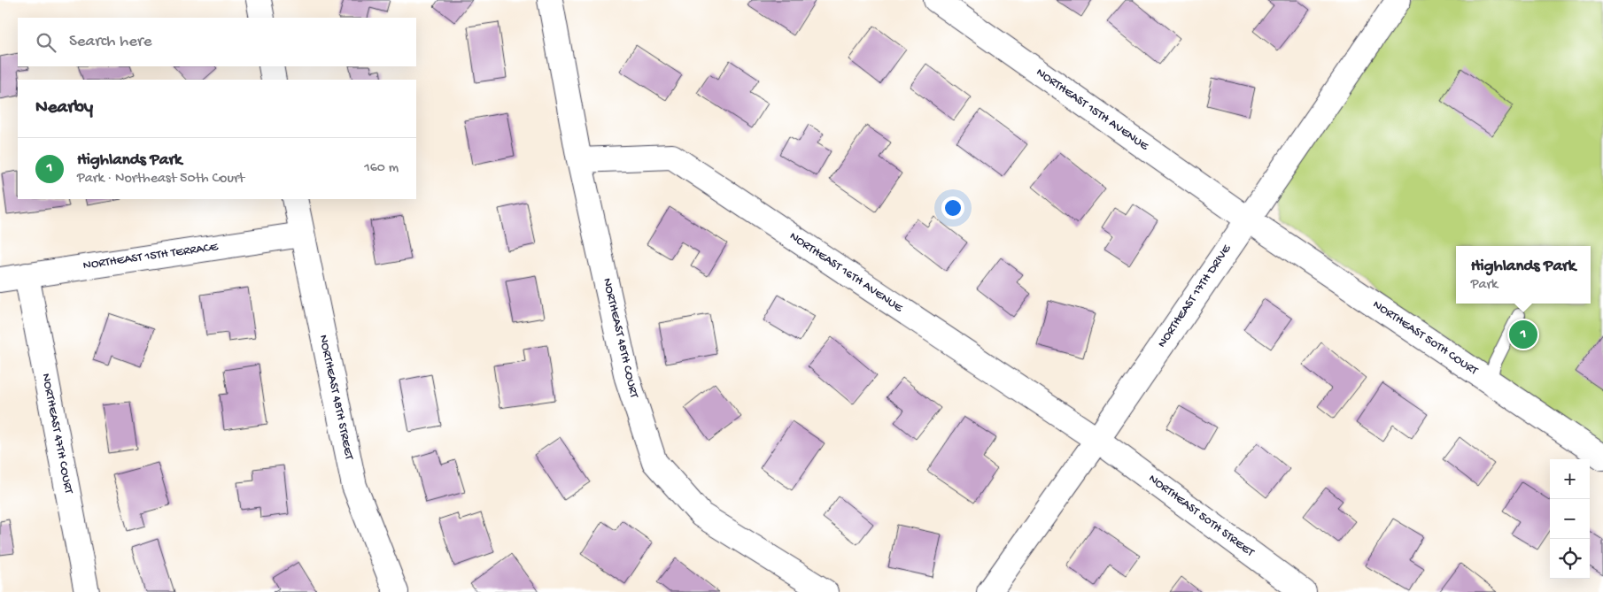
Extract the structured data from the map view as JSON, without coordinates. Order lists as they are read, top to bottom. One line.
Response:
{"streets":{"street":["NORTHEAST 15TH AVENUE","NORTHEAST 15TH TERRACE","NORTHEAST 16TH AVENUE","NORTHEAST 17TH DRIVE","NORTHEAST 48TH COURT","NORTHEAST 50TH COURT","NORTHEAST 48TH STREET","NORTHEAST 47TH COURT","NORTHEAST 50TH STREET"]},"crossings":[["NORTHEAST 15TH AVENUE","NORTHEAST 17TH DRIVE"],["NORTHEAST 15TH AVENUE","NORTHEAST 50TH COURT"],["NORTHEAST 15TH TERRACE","NORTHEAST 48TH STREET"],["NORTHEAST 15TH TERRACE","NORTHEAST 47TH COURT"],["NORTHEAST 16TH AVENUE","NORTHEAST 17TH DRIVE"],["NORTHEAST 16TH AVENUE","NORTHEAST 48TH COURT"],["NORTHEAST 16TH AVENUE","NORTHEAST 50TH STREET"],["NORTHEAST 17TH DRIVE","NORTHEAST 50TH COURT"],["NORTHEAST 17TH DRIVE","NORTHEAST 50TH STREET"]],"page":{"search":"Search here","heading":"Nearby","list":[{"mark":"1","name":"Highlands Park","note":"Park · Northeast 50th Court","value":"160 m"}],"popup":["Highlands Park","Park"],"pins":"1","map_buttons":["+","−"]}}
